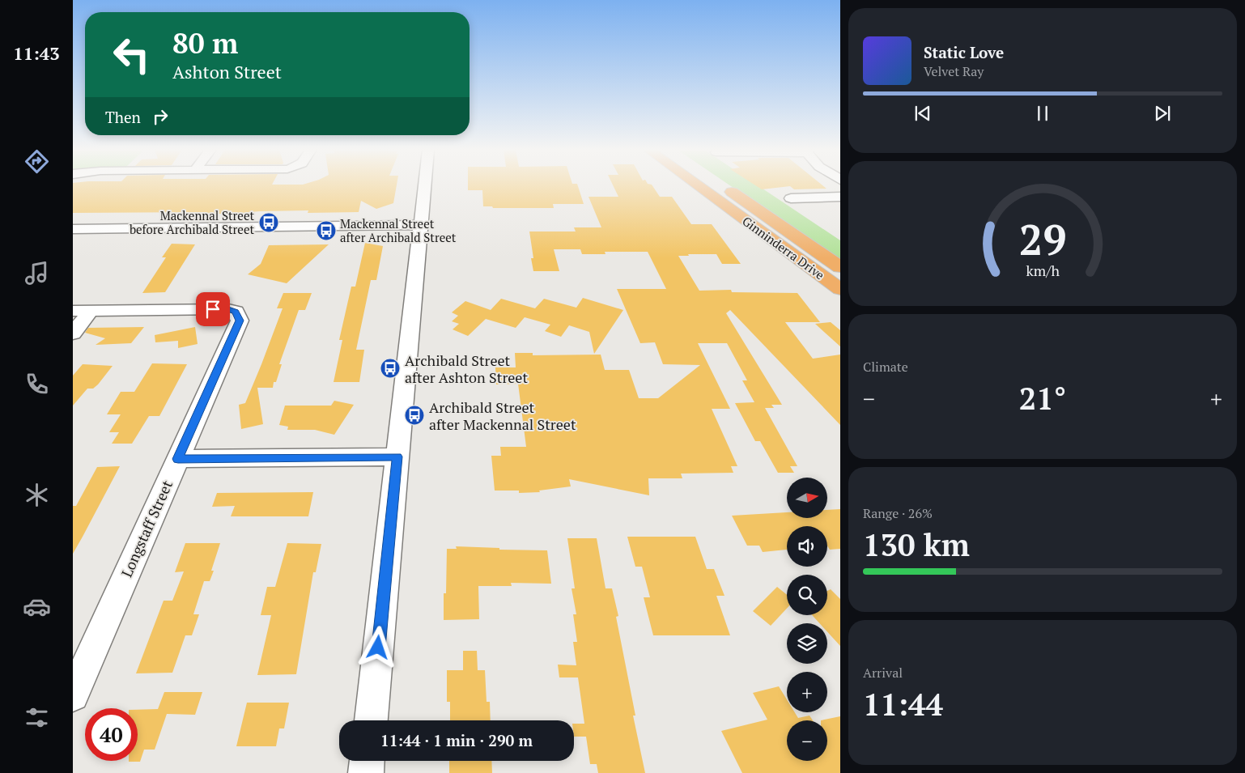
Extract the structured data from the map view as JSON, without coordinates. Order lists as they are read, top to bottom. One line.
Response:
{"streets":{"main road":["Ginninderra Drive"],"street":["Longstaff Street"]},"places":{"bus stop":["Mackennal Street before Archibald Street","Mackennal Street after Archibald Street","Archibald Street after Ashton Street","Archibald Street after Mackennal Street"]},"north":"right","page":{"tabs":"11:43","turn":["80 m","Ashton Street"],"song":["Static Love","Velvet Ray"],"then":"Then","tile":["Climate",["Range · 26%","130 km"],["Arrival","11:44"]],"heat":["−","21°","+"],"map_buttons":["+","−"],"limit":"40","trip":"11:44 · 1 min · 290 m","gauge":["29","km/h"]}}
